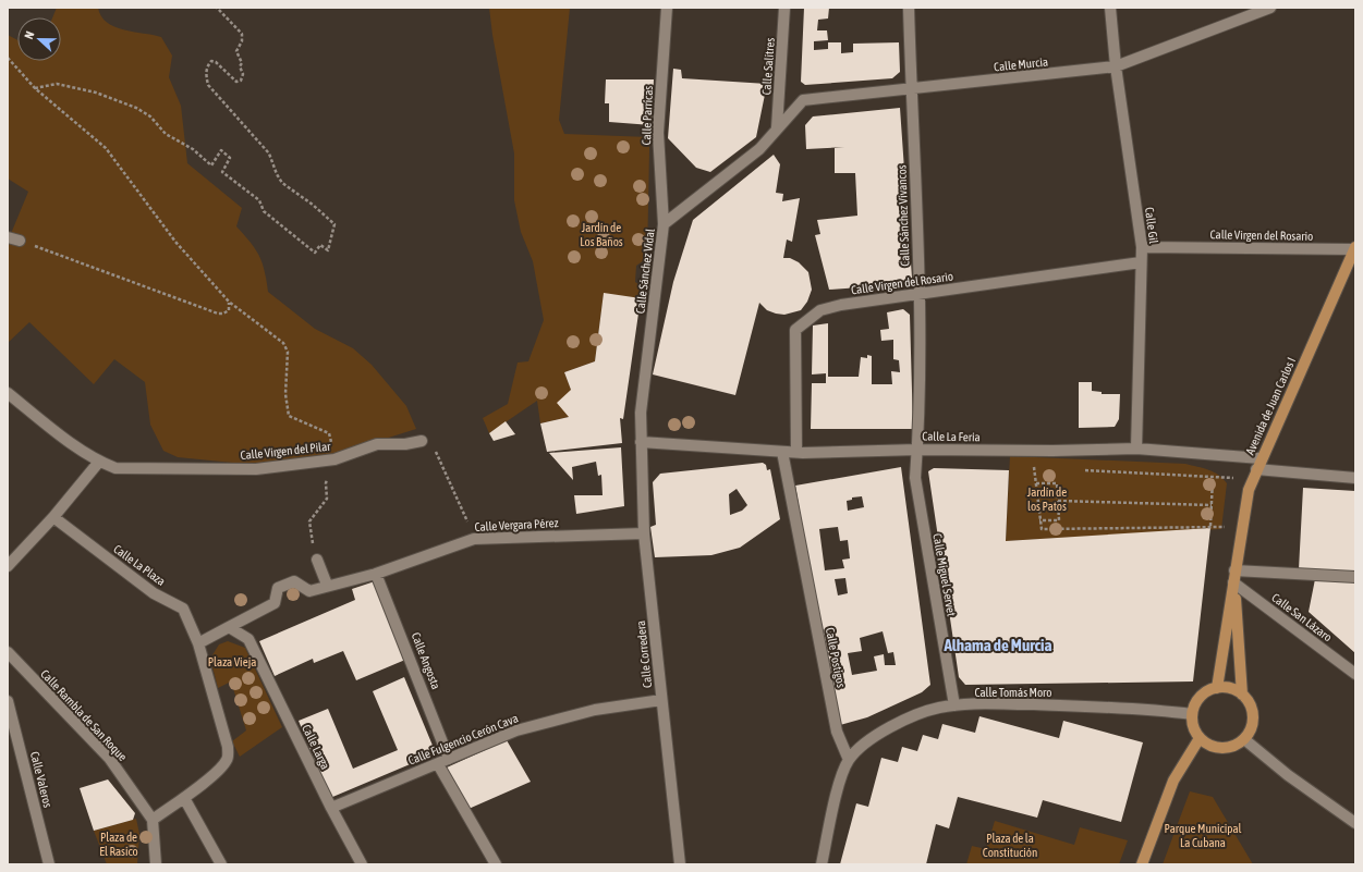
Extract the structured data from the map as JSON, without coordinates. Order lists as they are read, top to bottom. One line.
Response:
{"streets":{"main road":["Avenida de Juan Carlos I"],"street":["Calle Murcia","Calle Salitres","Calle Parricas","Calle Sánchez Vivancos","Calle Gil","Calle Virgen del Rosario","Calle Sánchez Vidal","Calle La Feria","Calle Virgen del Pilar","Calle Vergara Pérez","Calle La Plaza","Calle Miguel Servet","Calle San Lázaro","Calle Corredera","Calle Postigos","Calle Angosta","Calle Tomás Moro","Calle Rambla de San Roque","Calle Fulgencio Cerón Cava","Calle Larga","Calle Valeros"]},"crossings":[["Calle Murcia","Calle Salitres"],["Calle Murcia","Calle Sánchez Vivancos"],["Calle Murcia","Calle Gil"],["Calle Murcia","Calle Sánchez Vidal"],["Calle Salitres","Calle Sánchez Vidal"],["Calle Parricas","Calle Sánchez Vidal"],["Calle Sánchez Vivancos","Calle Virgen del Rosario"],["Calle Sánchez Vivancos","Calle La Feria"],["Calle Sánchez Vivancos","Calle Miguel Servet"],["Calle Gil","Calle Virgen del Rosario"],["Calle Gil","Calle La Feria"],["Calle Virgen del Rosario","Avenida de Juan Carlos I"],["Calle Virgen del Rosario","Calle La Feria"],["Calle Sánchez Vidal","Calle La Feria"],["Calle Sánchez Vidal","Calle Corredera"],["Avenida de Juan Carlos I","Calle La Feria"],["Avenida de Juan Carlos I","Calle San Lázaro"],["Avenida de Juan Carlos I","Calle Tomás Moro"],["Calle La Feria","Calle Miguel Servet"],["Calle La Feria","Calle Corredera"],["Calle La Feria","Calle Postigos"],["Calle Vergara Pérez","Calle Corredera"],["Calle Vergara Pérez","Calle Angosta"],["Calle Miguel Servet","Calle Tomás Moro"],["Calle Corredera","Calle Fulgencio Cerón Cava"],["Calle Postigos","Calle Tomás Moro"],["Calle Angosta","Calle Fulgencio Cerón Cava"],["Calle Fulgencio Cerón Cava","Calle Larga"]],"districts":["Alhama de Murcia"],"parks":["Jardín de Los Baños","Jardín de los Patos","Plaza Vieja","Parque Municipal La Cubana","Plaza de El Rasico","Plaza de la Constitución"],"north":"left"}
